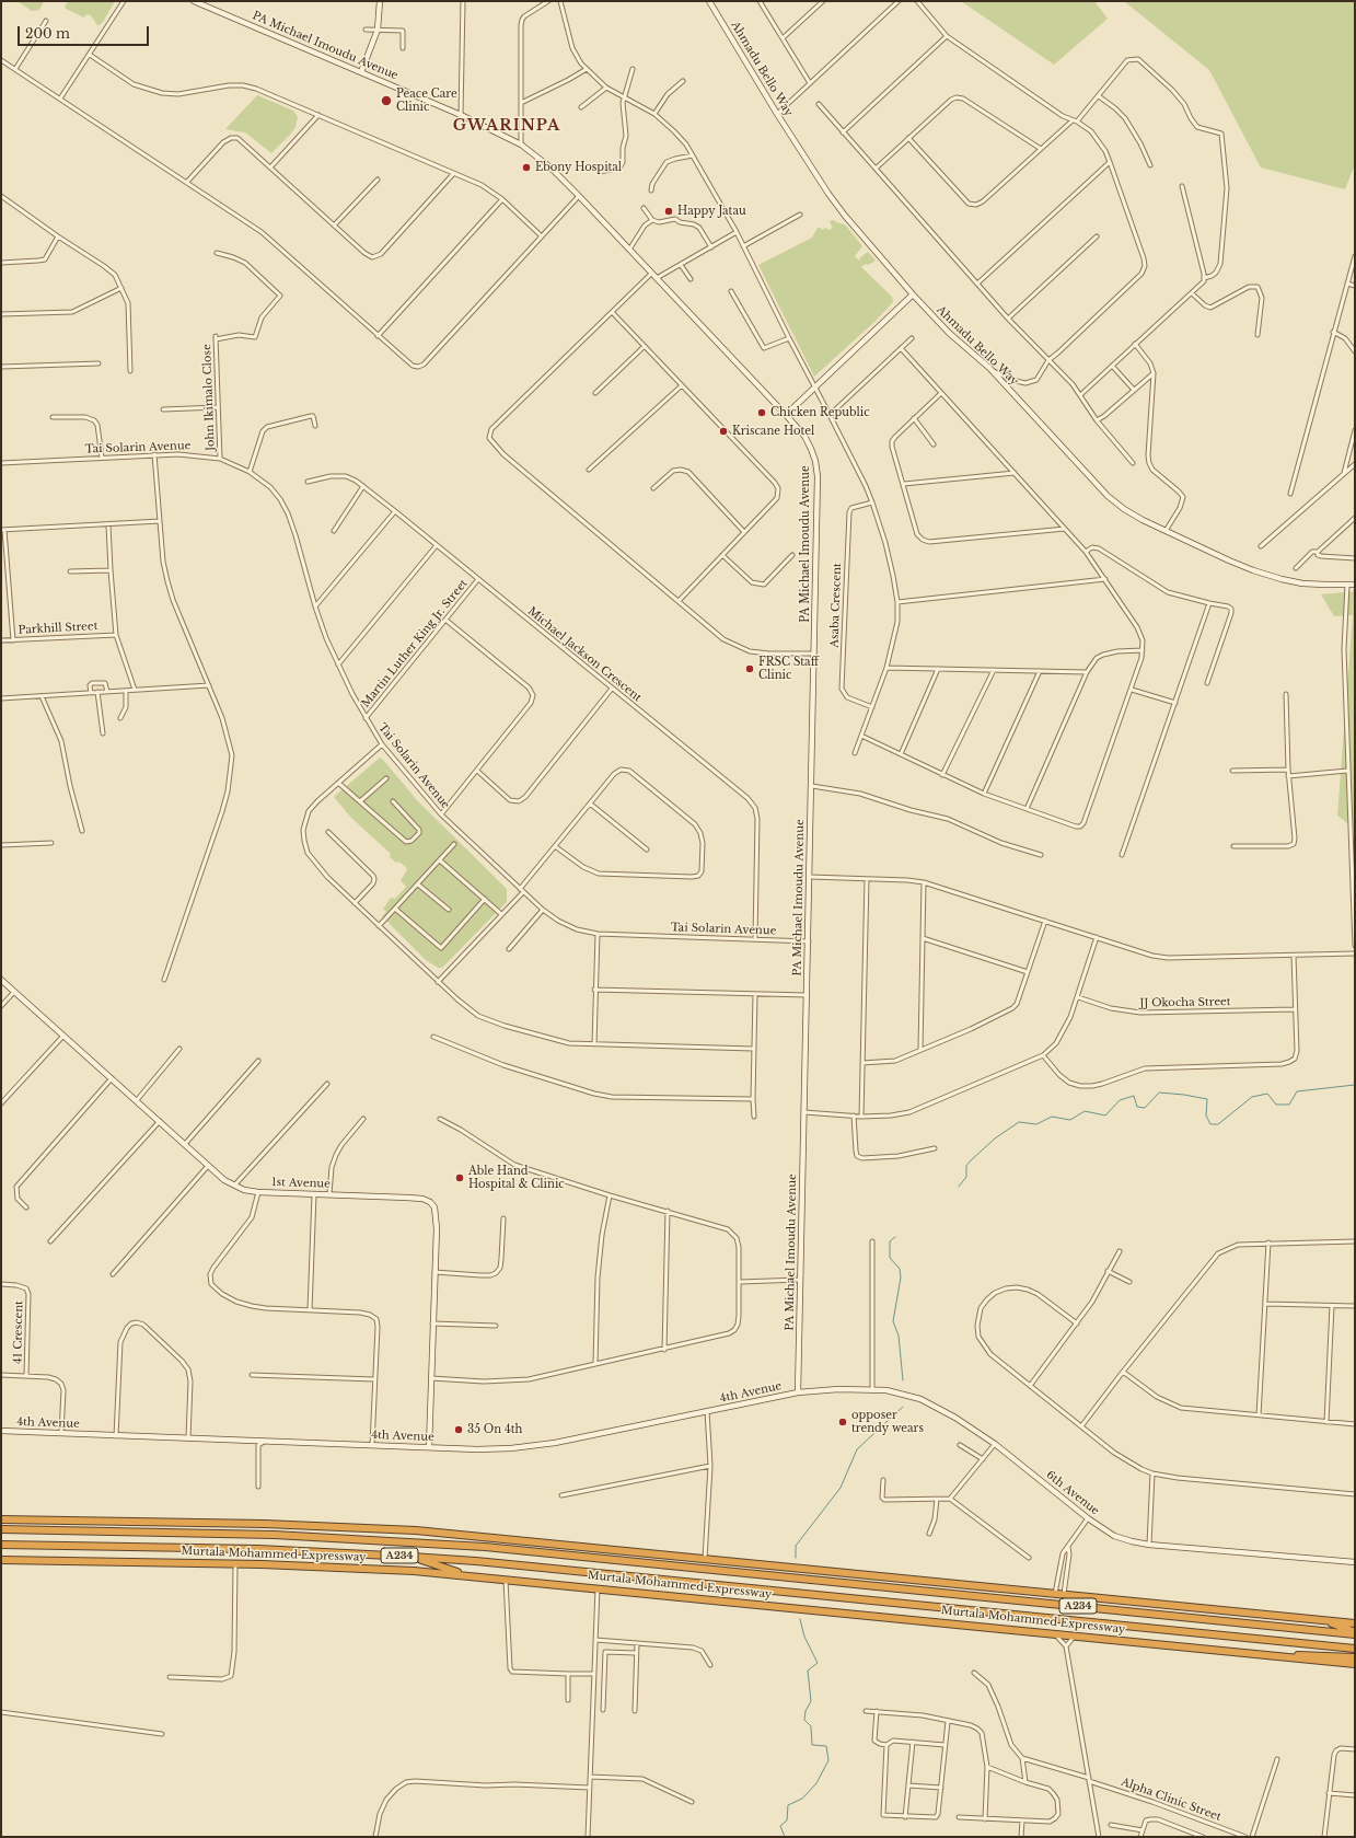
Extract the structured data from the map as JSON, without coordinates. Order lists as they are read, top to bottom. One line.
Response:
{"streets":{"highway":["Murtala Mohammed Expressway","A234"],"street":["PA Michael Imoudu Avenue","Ahmadu Bello Way","John Ikimalo Close","Tai Solarin Avenue","Asaba Crescent","Parkhill Street","Martin Luther King Jr. Street","Michael Jackson Crescent","JJ Okocha Street","1st Avenue","41 Crescent","4th Avenue","6th Avenue","Alpha Clinic Street"]},"crossings":[["PA Michael Imoudu Avenue","Tai Solarin Avenue"],["PA Michael Imoudu Avenue","4th Avenue"],["PA Michael Imoudu Avenue","6th Avenue"],["John Ikimalo Close","Tai Solarin Avenue"],["Tai Solarin Avenue","Martin Luther King Jr. Street"],["Tai Solarin Avenue","Michael Jackson Crescent"],["Martin Luther King Jr. Street","Michael Jackson Crescent"],["1st Avenue","4th Avenue"],["41 Crescent","4th Avenue"],["4th Avenue","6th Avenue"]],"districts":["GWARINPA"],"places":["Peace Care Clinic","Ebony Hospital","Happy Jatau","Chicken Republic","Kriscane Hotel","FRSC Staff Clinic","Able Hand Hospital & Clinic","opposer trendy wears","35 On 4th"],"scale_bar":"200 m"}
